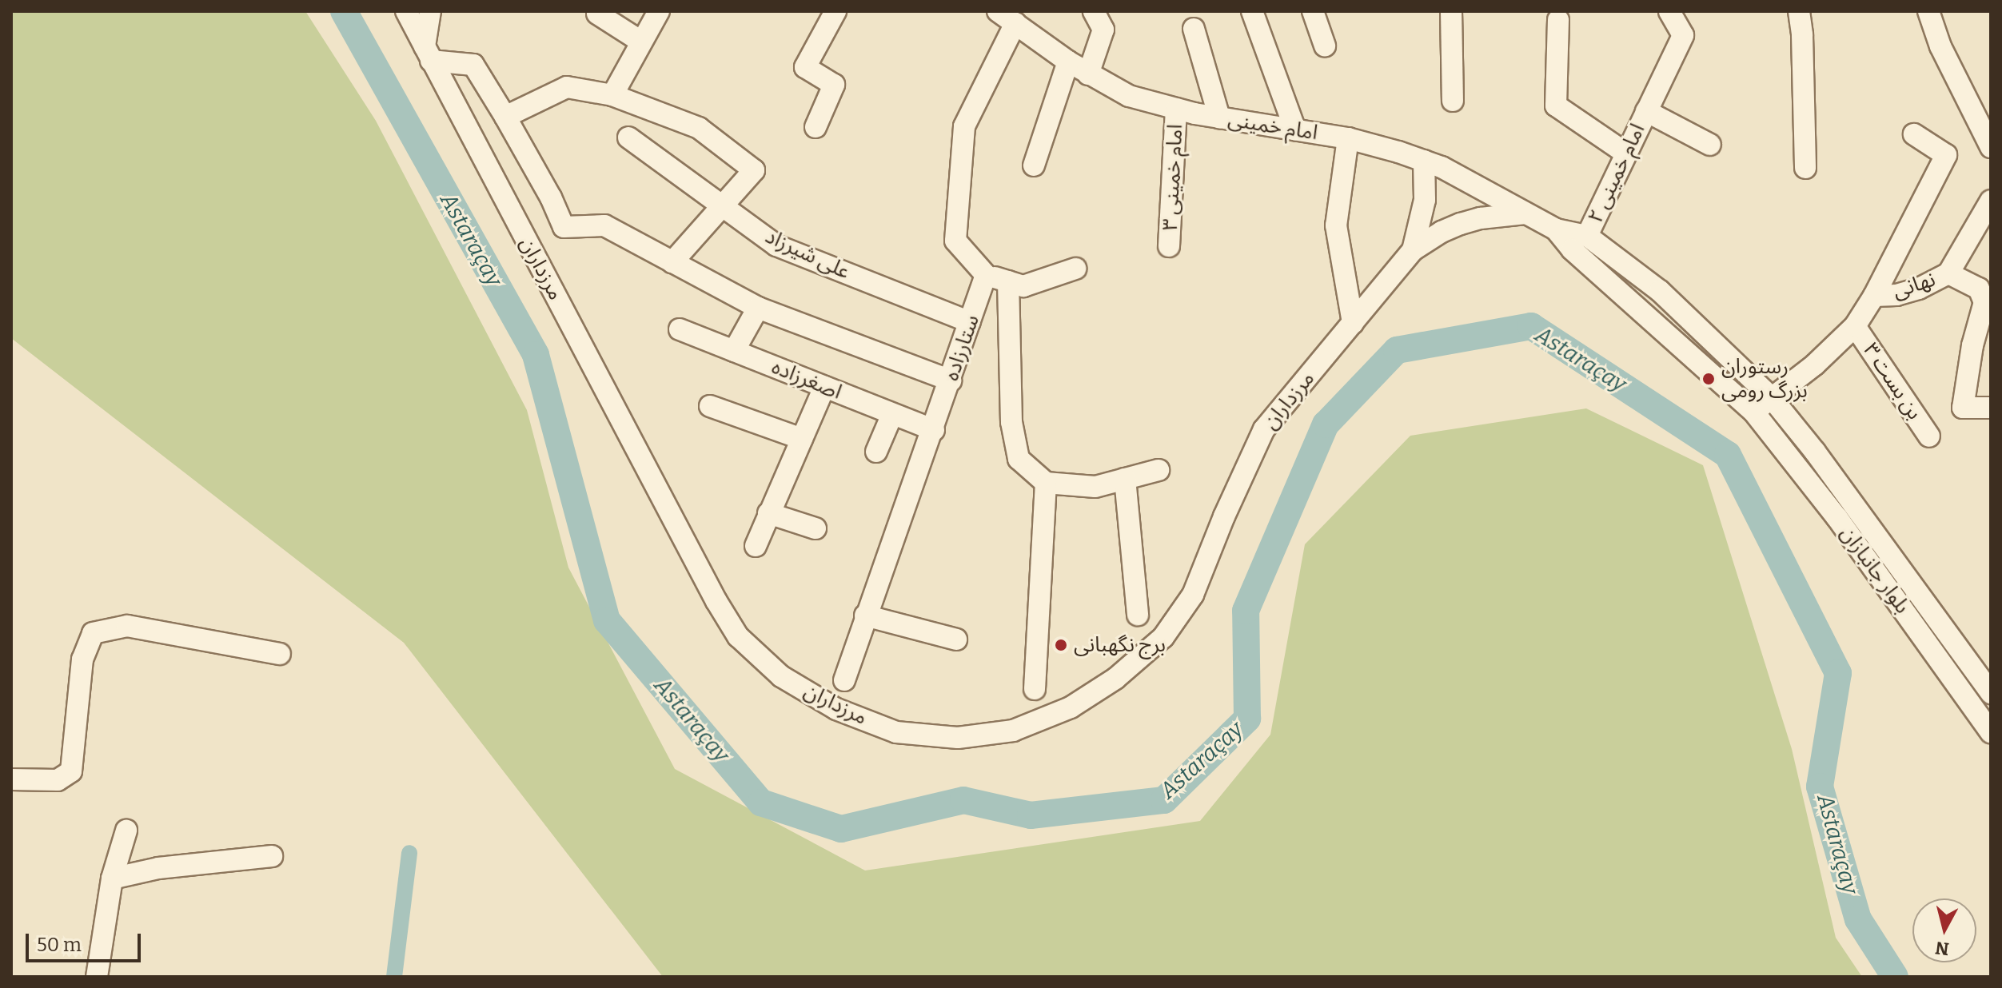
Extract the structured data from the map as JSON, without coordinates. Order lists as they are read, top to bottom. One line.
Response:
{"streets":{"street":["امام خمینی","امام خمینی ۲","امام خمینی ۳","علی شیرزاد","مرزداران","نهانی","ستارزاده","اصغرزاده","بن بست ۳","بلوار جانبازان"]},"crossings":[["امام خمینی","امام خمینی ۲"],["امام خمینی","امام خمینی ۳"],["امام خمینی","مرزداران"],["امام خمینی","نهانی"],["امام خمینی","بلوار جانبازان"],["علی شیرزاد","ستارزاده"],["نهانی","بن بست ۳"],["نهانی","بلوار جانبازان"],["ستارزاده","اصغرزاده"]],"water":["Astaraçay"],"places":["رستوران بزرگ رومی","برج نگهبانی"],"scale_bar":"50 m","north":"bottom"}
